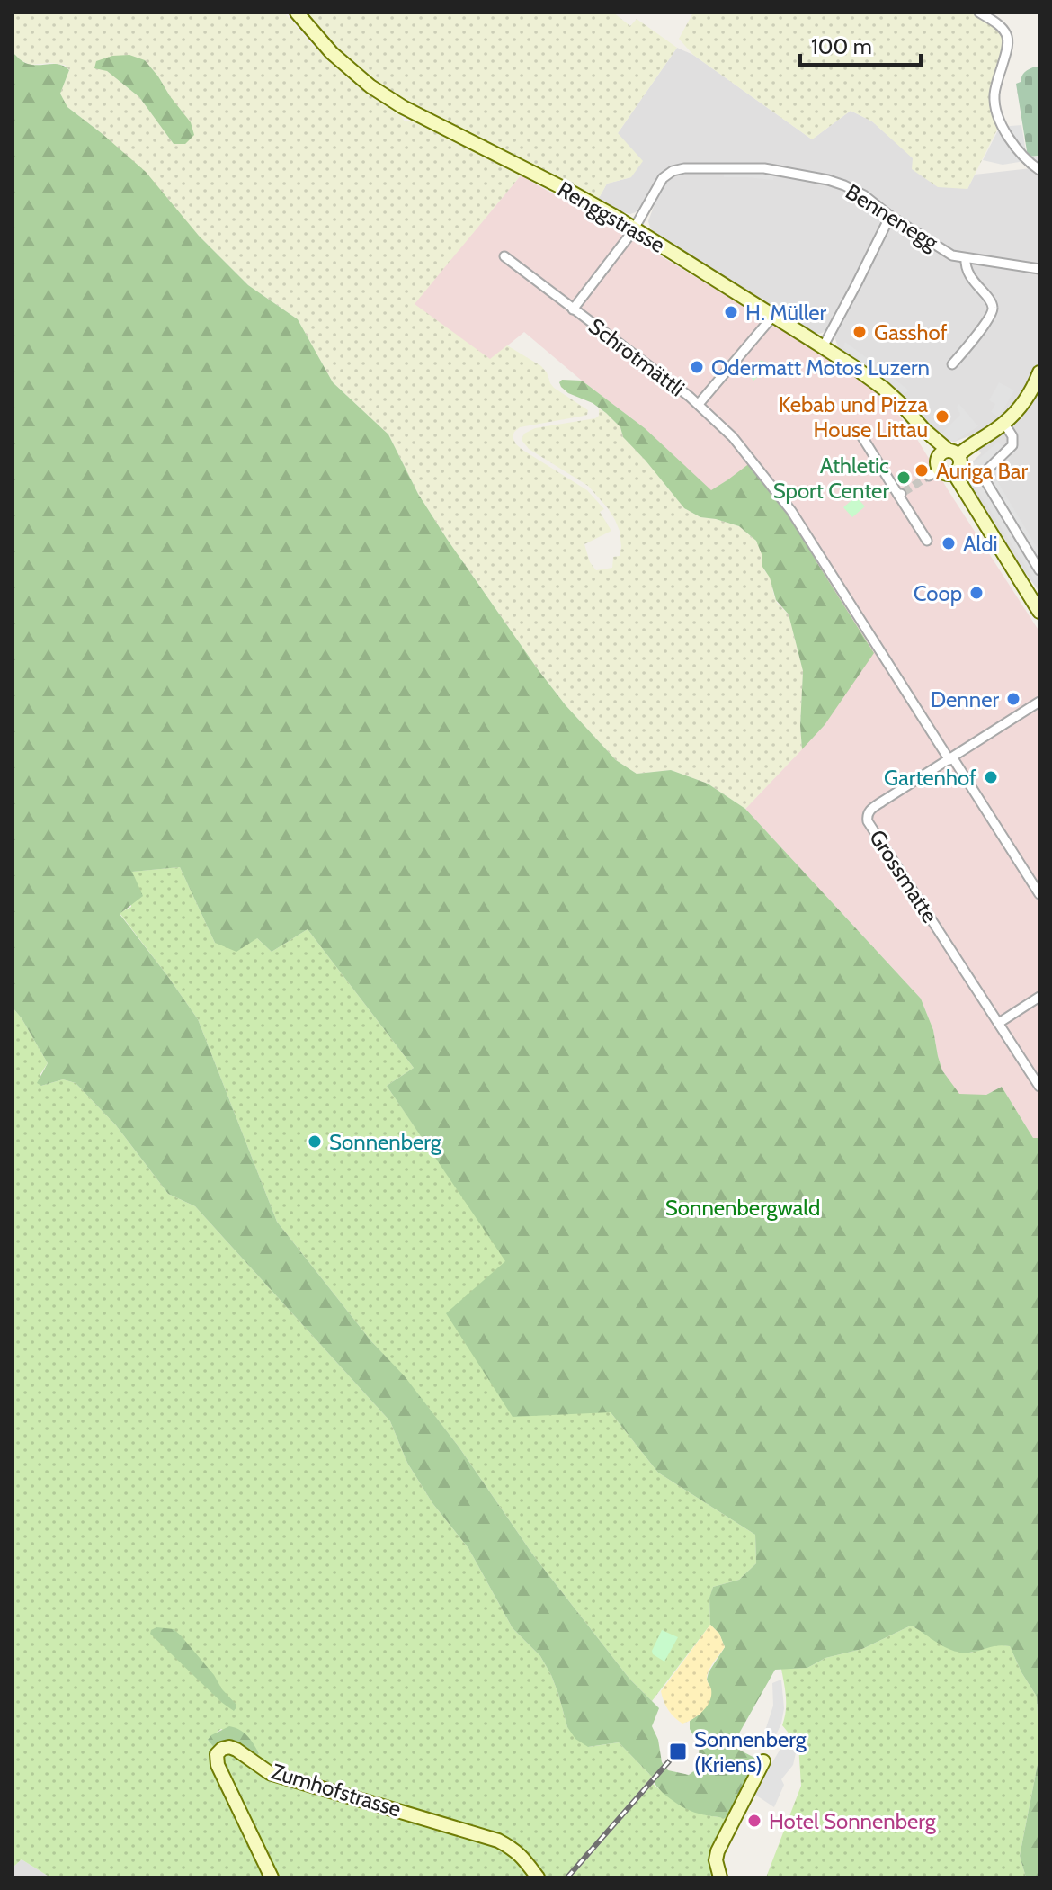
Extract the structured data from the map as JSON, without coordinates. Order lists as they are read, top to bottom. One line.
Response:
{"streets":{"main road":["Renggstrasse","Zumhofstrasse"],"street":["Bennenegg","Schrotmättli","Grossmatte"]},"crossings":[["Renggstrasse","Bennenegg"],["Renggstrasse","Schrotmättli"],["Bennenegg","Schrotmättli"],["Schrotmättli","Grossmatte"]],"parks":["Sonnenbergwald"],"places":{"other":["H. Müller","Gasshof","Odermatt Motos Luzern","Kebab und Pizza House Littau","Auriga Bar","Athletic Sport Center","Aldi","Coop","Denner","Gartenhof","Sonnenberg","Hotel Sonnenberg"],"transit":["Sonnenberg (Kriens)"]},"scale_bar":"100 m"}
